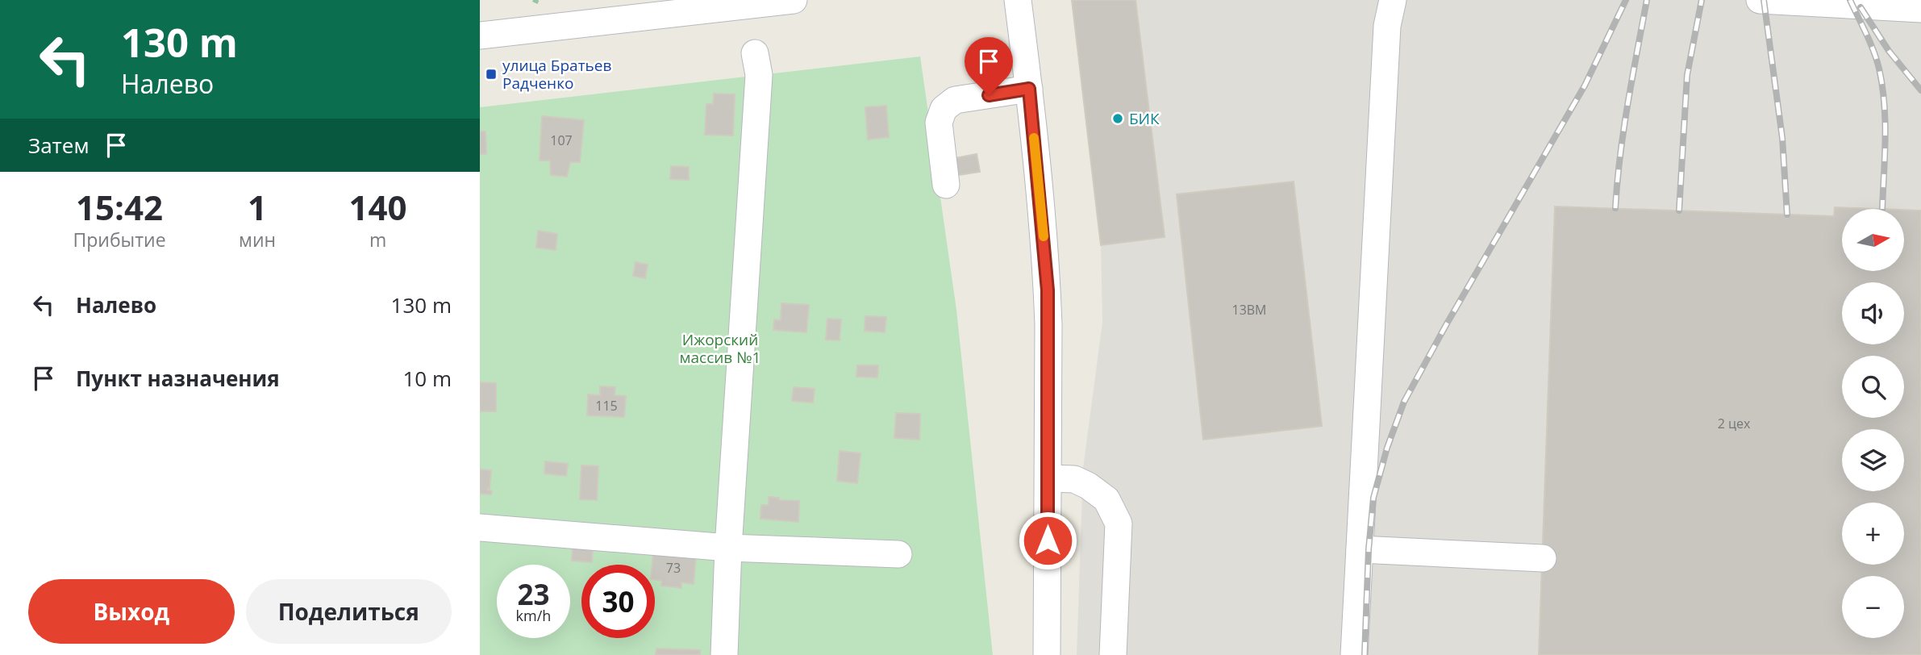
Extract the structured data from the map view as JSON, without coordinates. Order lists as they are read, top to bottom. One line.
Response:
{"parks":["Ижорский массив №1"],"places":{"transit":["улица Братьев Радченко"],"other":["БИК"]},"house_numbers":["107","13ВМ","115","2 цех","73"],"north":"right","page":{"turn":["130 m","Налево"],"then":"Затем","eta":["15:42","Прибытие","1","мин","140","m"],"map_buttons":["+","−"],"list":[{"name":"Налево","value":"130 m"},{"name":"Пункт назначения","value":"10 m"}],"speed":"23 km/h","limit":"30","buttons":["Выход","Поделиться"]}}
